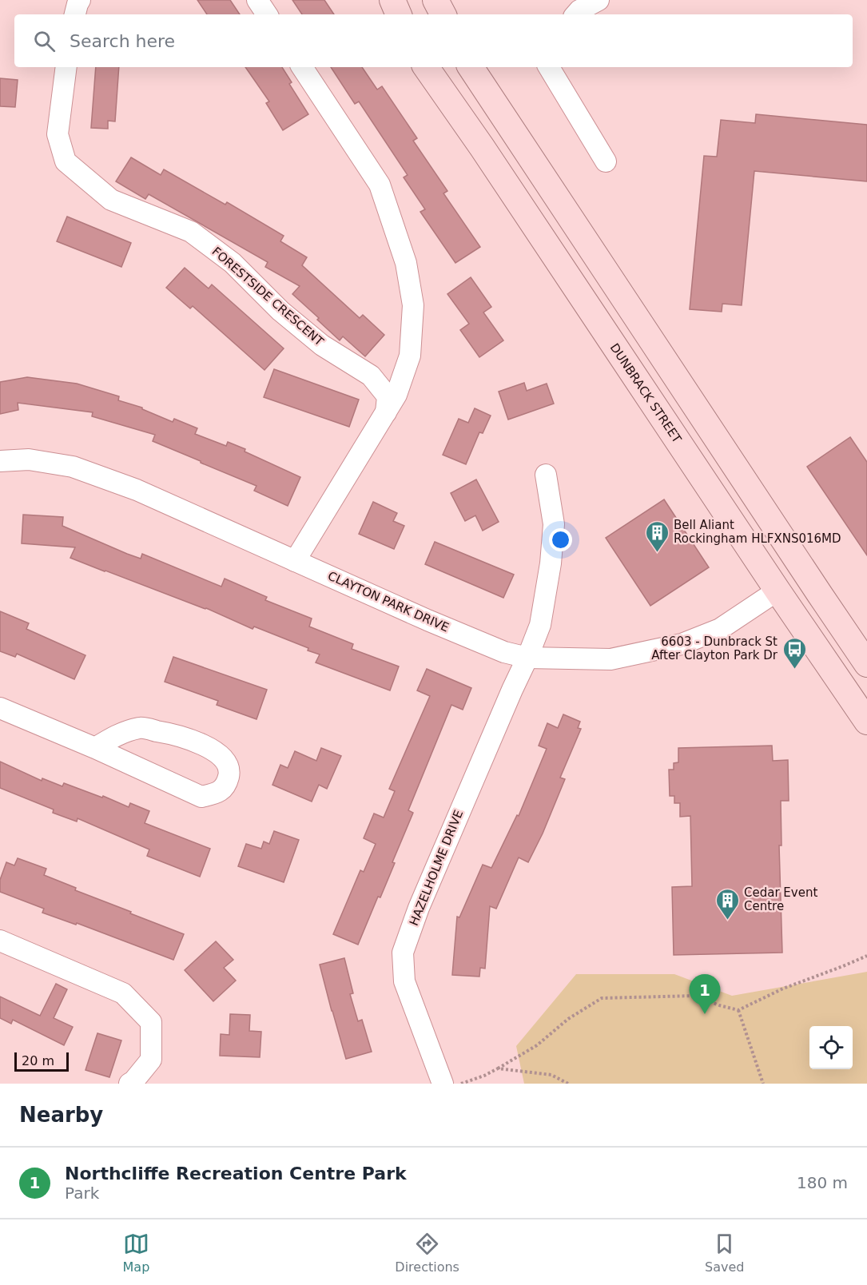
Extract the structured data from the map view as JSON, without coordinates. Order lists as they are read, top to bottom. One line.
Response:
{"streets":{"main road":["DUNBRACK STREET"],"street":["FORESTSIDE CRESCENT","CLAYTON PARK DRIVE","HAZELHOLME DRIVE"]},"crossings":[["DUNBRACK STREET","CLAYTON PARK DRIVE"],["CLAYTON PARK DRIVE","HAZELHOLME DRIVE"]],"places":{"building":["Bell Aliant Rockingham HLFXNS016MD","Cedar Event Centre"],"bus stop":["6603 - Dunbrack St After Clayton Park Dr"]},"scale_bar":"20 m","page":{"search":"Search here","pins":"1","scale":"20 m","heading":"Nearby","list":[{"mark":"1","name":"Northcliffe Recreation Centre Park","note":"Park","value":"180 m"}],"nav":["Map","Directions","Saved"]}}
